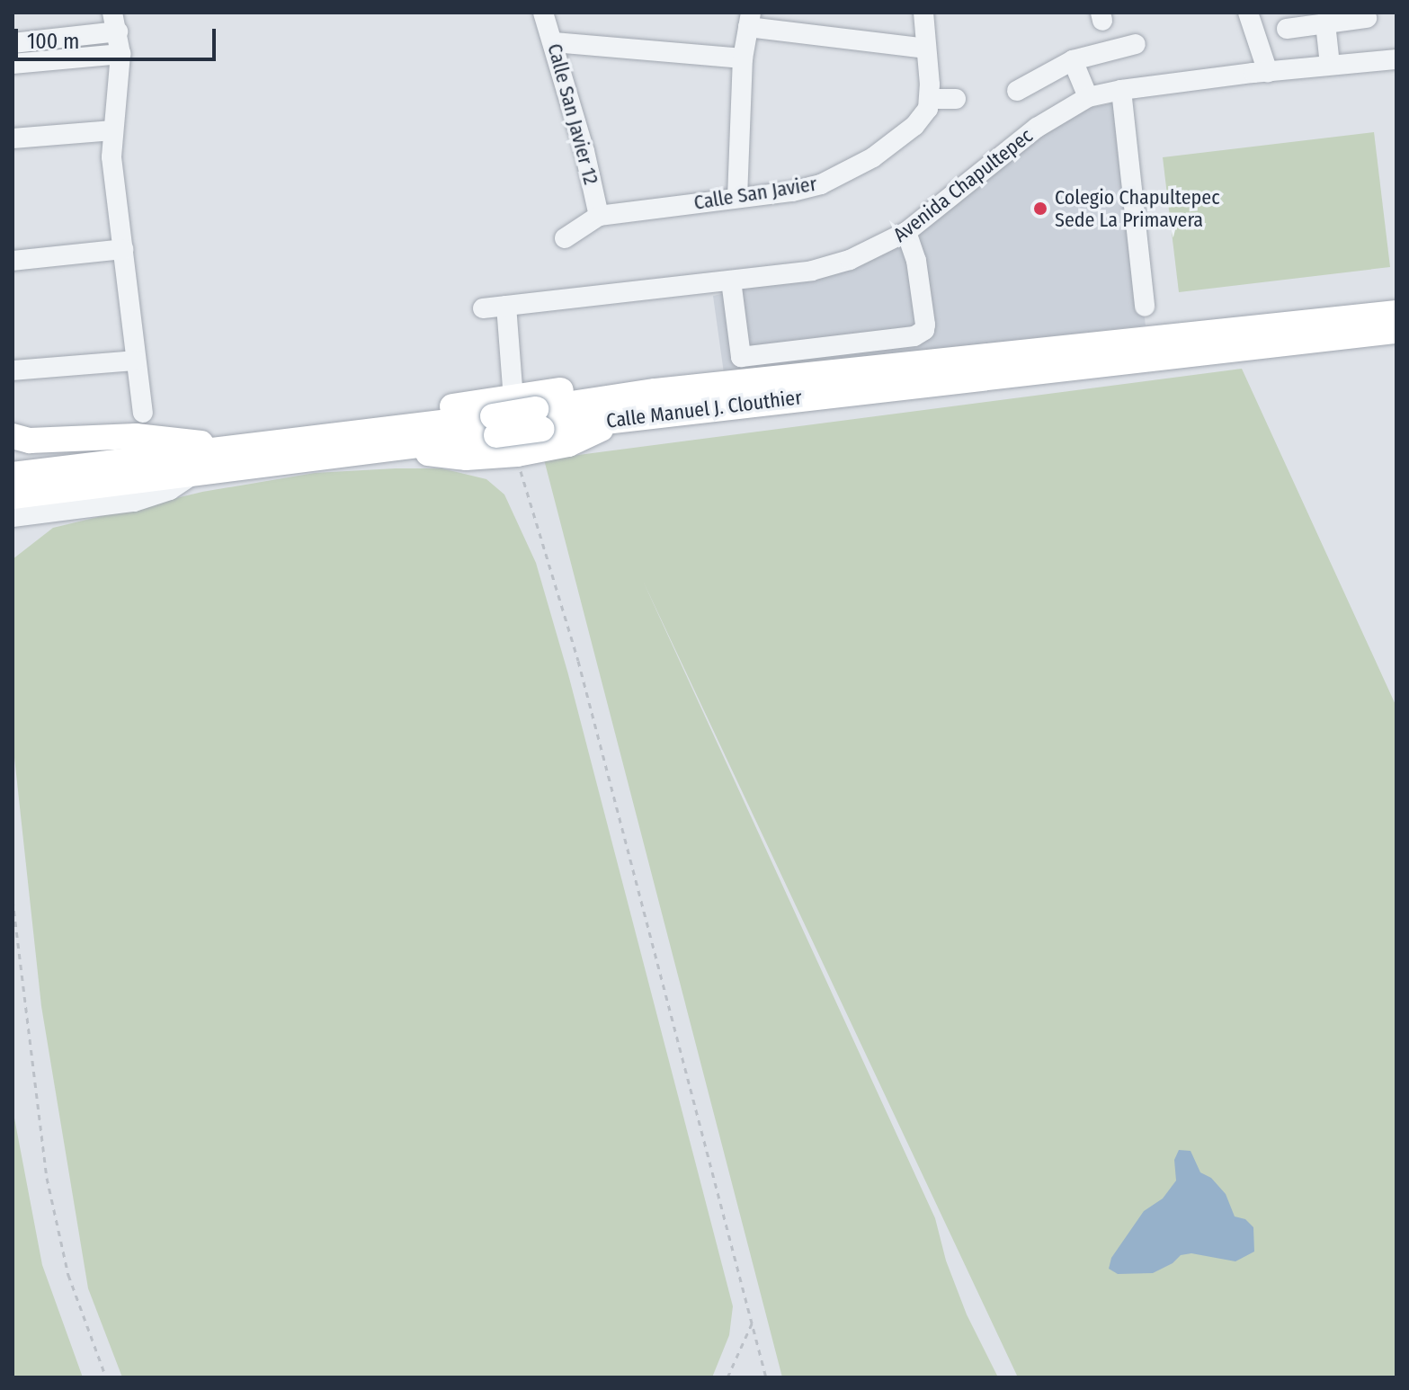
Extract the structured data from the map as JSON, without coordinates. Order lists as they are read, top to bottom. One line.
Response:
{"streets":{"main road":["Calle Manuel J. Clouthier"],"street":["Calle San Javier 12","Avenida Chapultepec","Calle San Javier"]},"crossings":[["Calle San Javier 12","Calle San Javier"]],"places":["Colegio Chapultepec Sede La Primavera"],"scale_bar":"100 m"}
